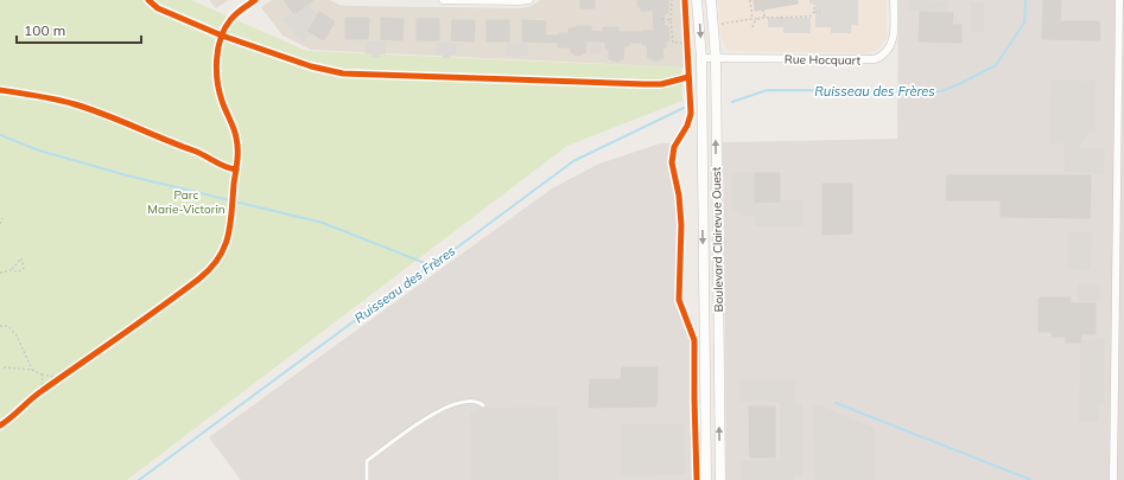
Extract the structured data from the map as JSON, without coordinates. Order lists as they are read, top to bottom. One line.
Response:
{"streets":{"street":["Rue Hocquart","Boulevard Clairevue Ouest"]},"crossings":[["Rue Hocquart","Boulevard Clairevue Ouest"]],"water":["Ruisseau des Frères"],"parks":["Parc Marie-Victorin"],"scale_bar":"100 m"}
